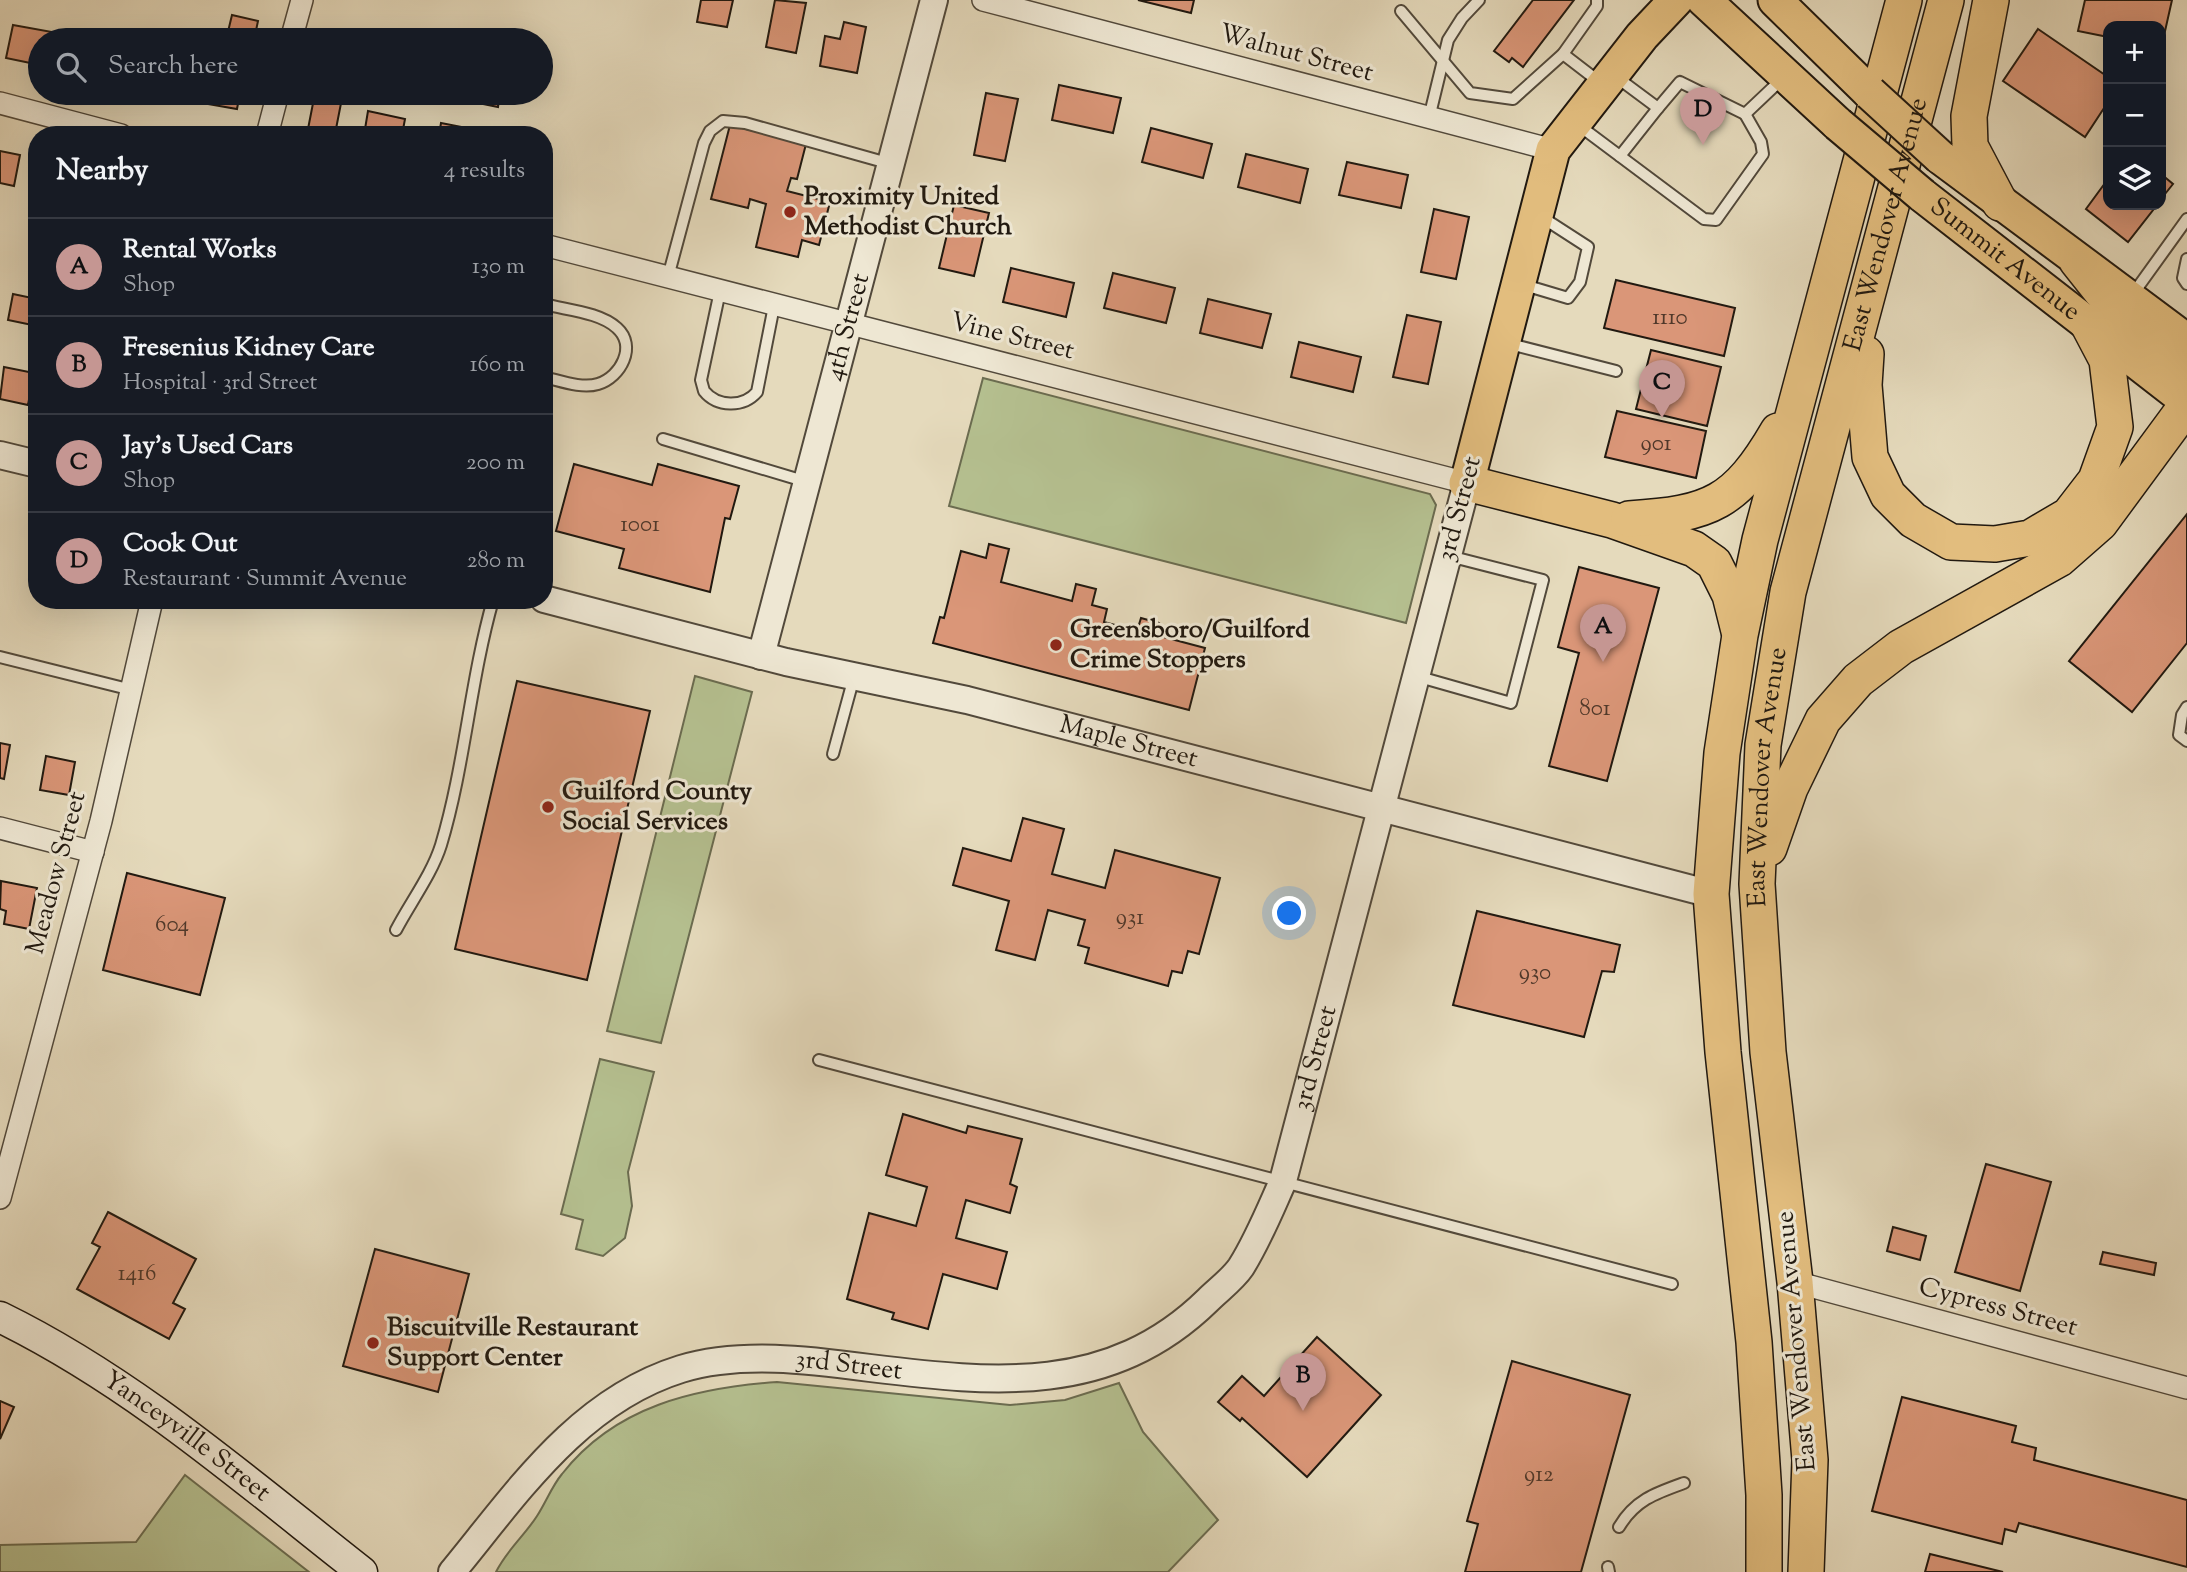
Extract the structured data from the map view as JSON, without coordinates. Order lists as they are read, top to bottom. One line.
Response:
{"streets":{"highway":["East Wendover Avenue"],"main road":["Summit Avenue","3rd Street","Yanceyville Street"],"street":["Walnut Street","4th Street","Vine Street","Maple Street","Meadow Street","Cypress Street"]},"crossings":[["Walnut Street","3rd Street"],["East Wendover Avenue","Maple Street"],["East Wendover Avenue","Cypress Street"],["4th Street","Vine Street"],["4th Street","Maple Street"],["Vine Street","3rd Street"],["3rd Street","Maple Street"]],"places":["Proximity United Methodist Church","Greensboro/Guilford Crime Stoppers","Guilford County Social Services","Biscuitville Restaurant Support Center"],"house_numbers":["1110","901","1001","801","931","604","930","1416","912"],"page":{"map_buttons":["+","−"],"search":"Search here","pins":["D","C","A","B"],"heading":["Nearby","4 results"],"list":[{"mark":"A","name":"Rental Works","note":"Shop","value":"130 m"},{"mark":"B","name":"Fresenius Kidney Care","note":"Hospital · 3rd Street","value":"160 m"},{"mark":"C","name":"Jay's Used Cars","note":"Shop","value":"200 m"},{"mark":"D","name":"Cook Out","note":"Restaurant · Summit Avenue","value":"280 m"}]}}
